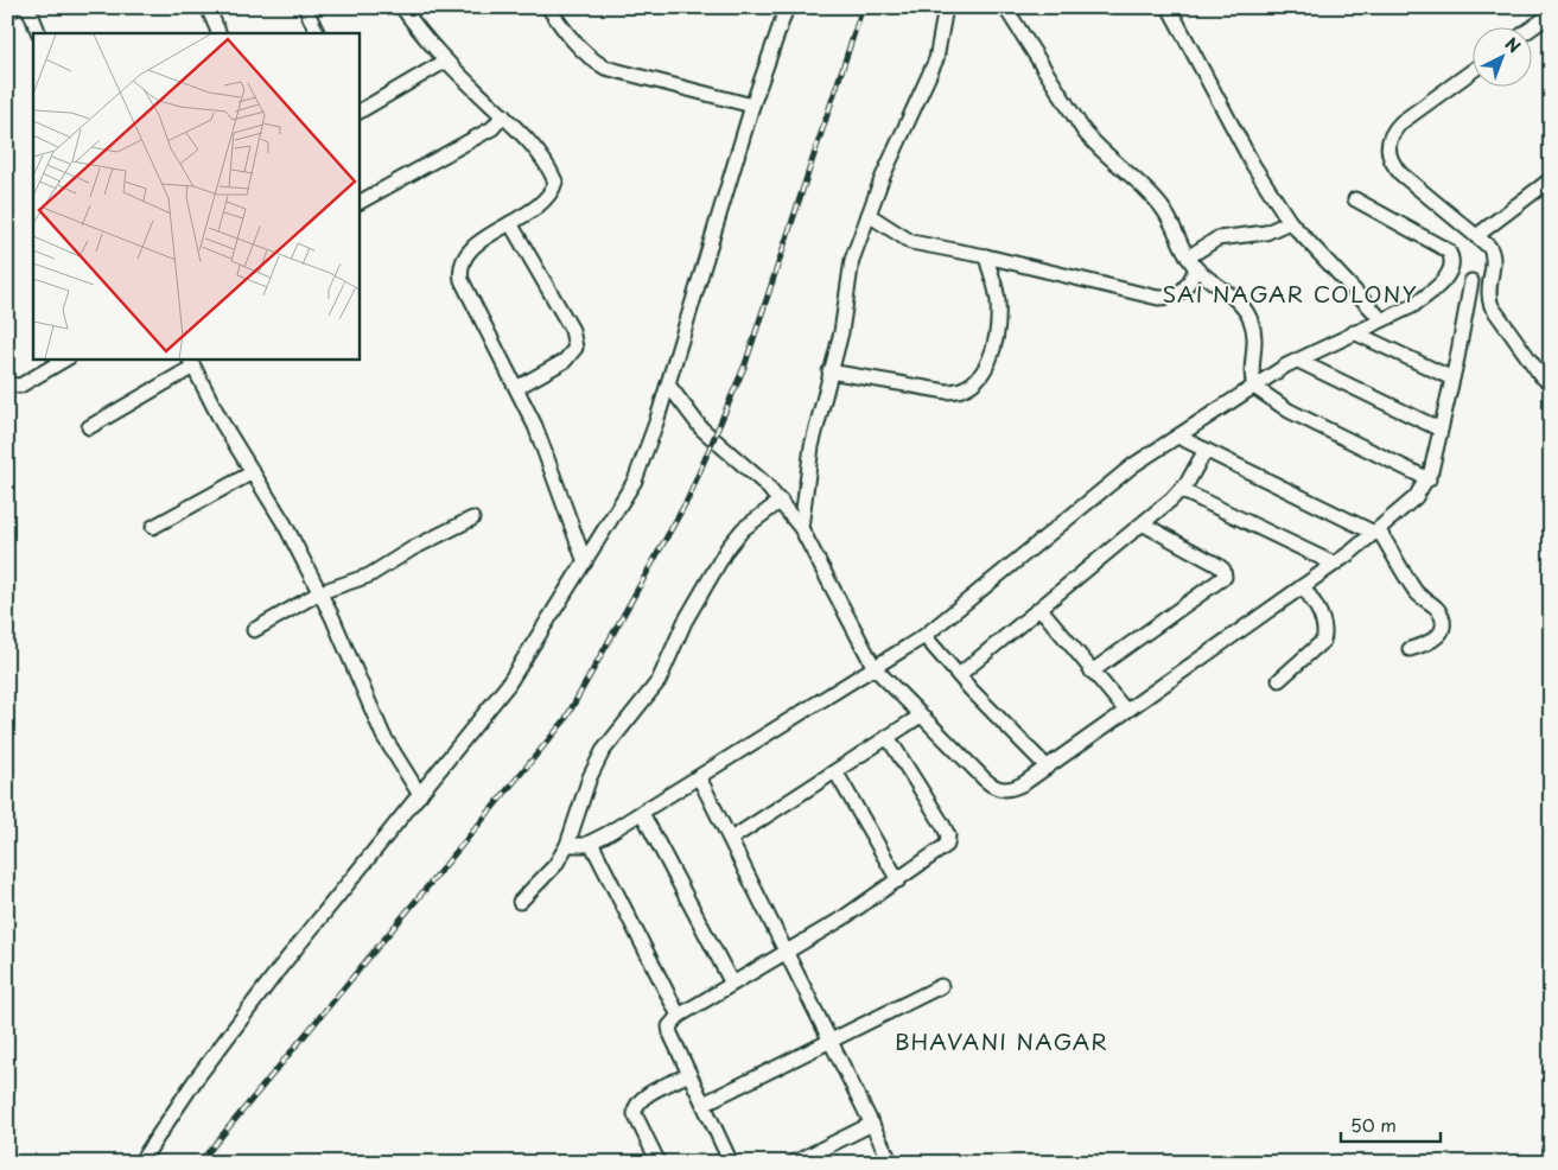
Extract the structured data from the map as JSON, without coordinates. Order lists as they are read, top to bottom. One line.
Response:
{"districts":["SAI NAGAR COLONY","BHAVANI NAGAR"],"scale_bar":"50 m","north":"top right"}
